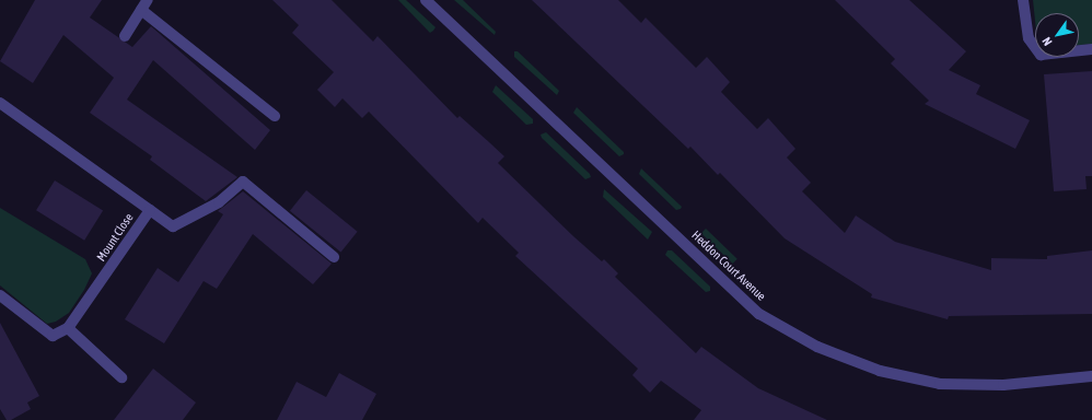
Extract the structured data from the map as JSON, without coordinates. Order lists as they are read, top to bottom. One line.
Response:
{"streets":{"street":["Mount Close","Heddon Court Avenue"]},"north":"bottom left"}
